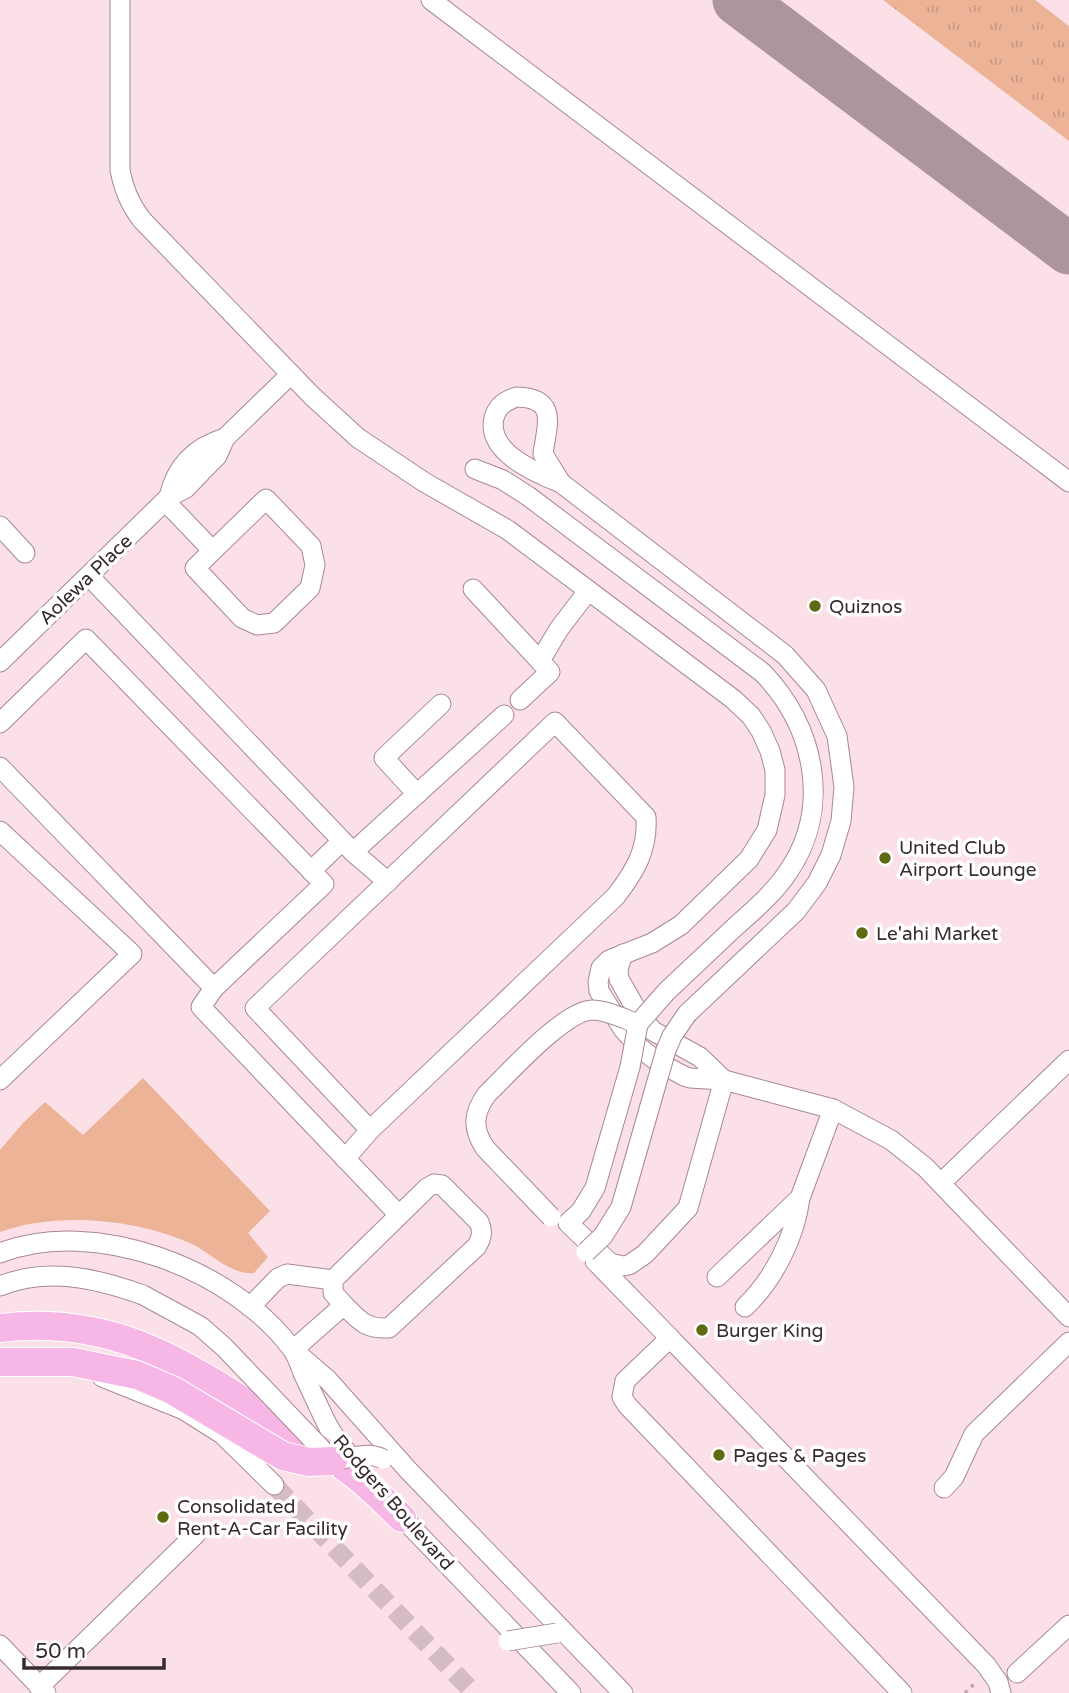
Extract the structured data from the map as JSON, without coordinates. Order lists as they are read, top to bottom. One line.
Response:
{"streets":{"street":["Aolewa Place","Rodgers Boulevard"]},"places":["Quiznos","United Club Airport Lounge","Le'ahi Market","Burger King","Pages & Pages","Consolidated Rent-A-Car Facility"],"scale_bar":"50 m"}
